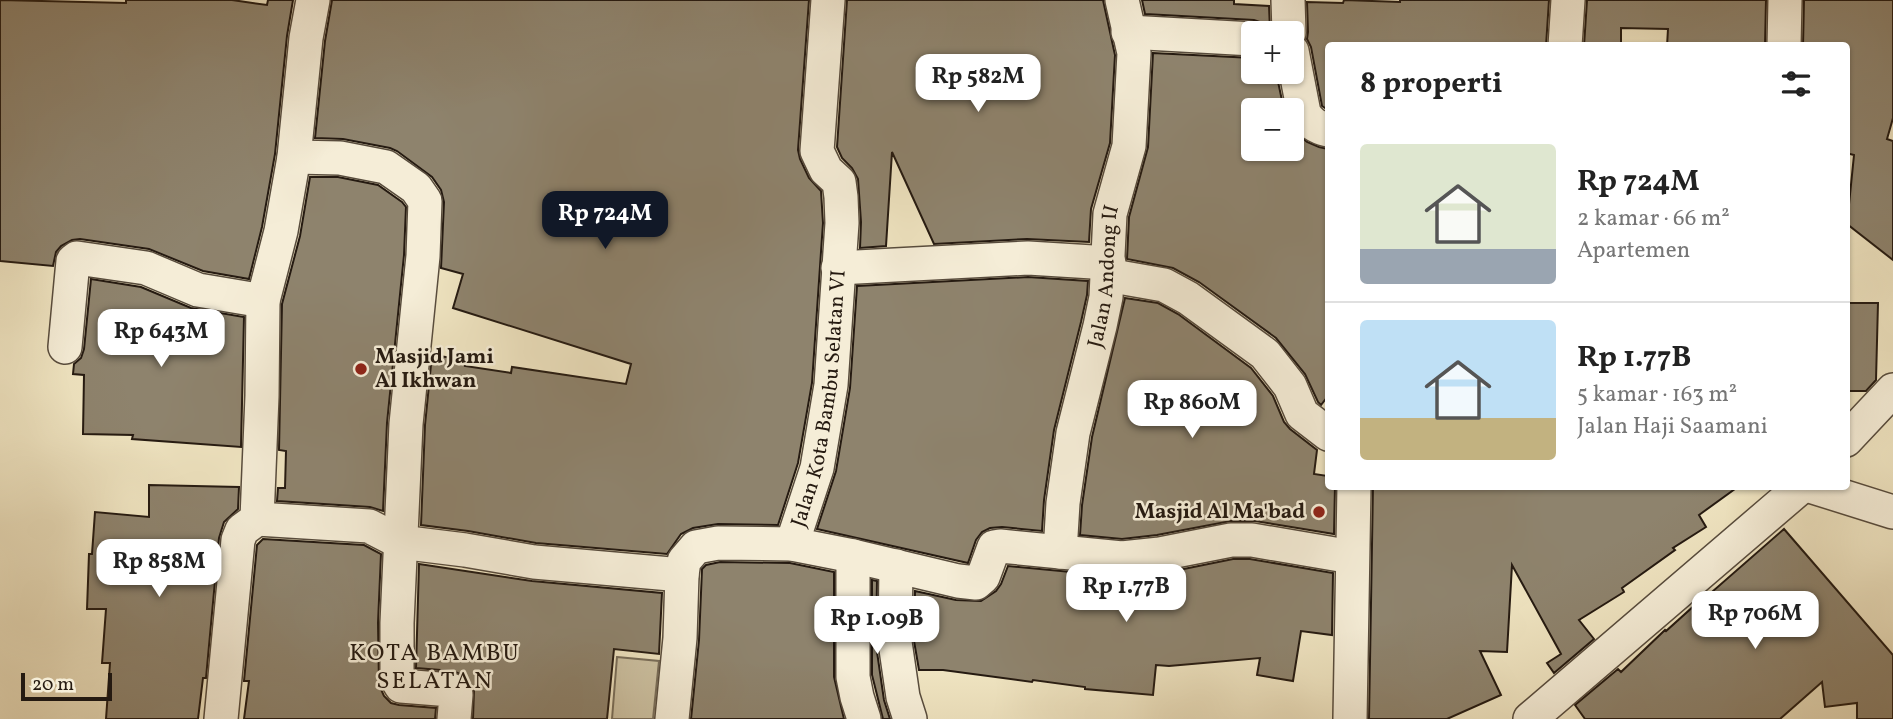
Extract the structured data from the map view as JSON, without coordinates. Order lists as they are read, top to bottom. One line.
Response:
{"streets":{"street":["Jalan Andong II","Jalan Kota Bambu Selatan VI"]},"crossings":[["Jalan Andong II","Jalan Kota Bambu Selatan VI"]],"districts":["KOTA BAMBU SELATAN"],"places":["Masjid Jami Al Ikhwan","Masjid Al Ma'bad"],"scale_bar":"20 m","page":{"map_buttons":["+","−"],"heading":"8 properti","price":["Rp 582M","Rp 724M","Rp 643M","Rp 860M","Rp 858M","Rp 1.77B","Rp 706M","Rp 1.09B"],"list":[{"name":"Rp 724M","note":"2 kamar · 66 m² · Apartemen"},{"name":"Rp 1.77B","note":"5 kamar · 163 m² · Jalan Haji Saamani"}],"scale":"20 m"}}
